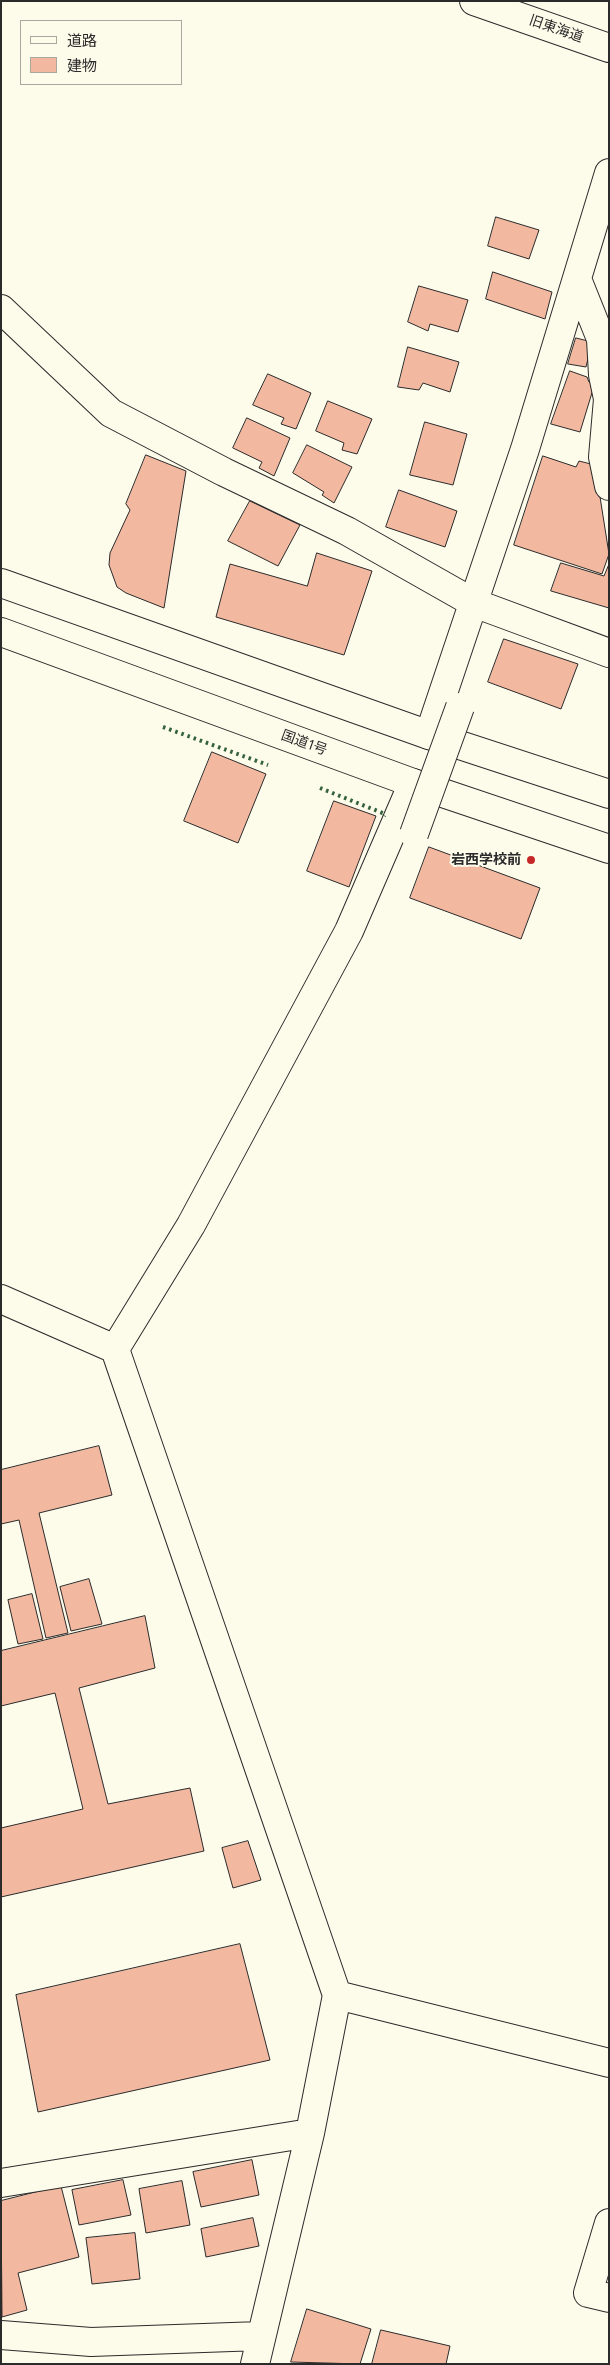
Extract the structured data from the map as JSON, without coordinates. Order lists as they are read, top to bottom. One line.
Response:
{"streets":{"main road":["旧東海道","国道1号"]},"places":["岩西学校前"],"legend":["道路","建物"]}
